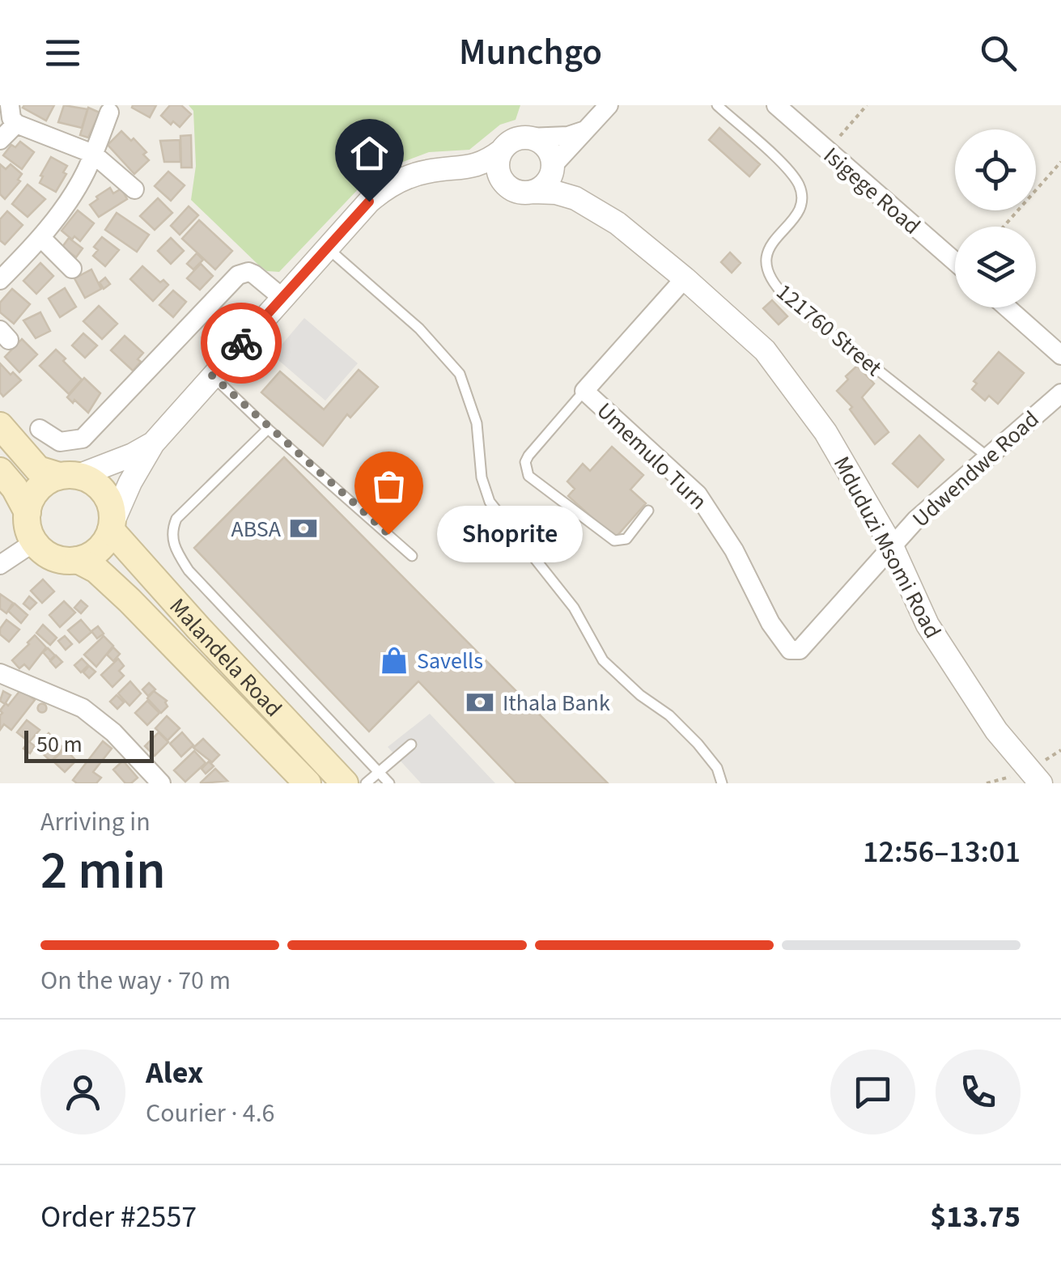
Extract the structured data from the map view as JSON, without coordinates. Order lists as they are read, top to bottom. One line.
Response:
{"streets":{"main road":["Malandela Road"],"street":["Isigege Road","Umemulo Turn","Udwendwe Road","Mduduzi Msomi Road"],"lane":["121760 Street"]},"crossings":[["121760 Street","Udwendwe Road"],["Umemulo Turn","Udwendwe Road"],["Umemulo Turn","Mduduzi Msomi Road"],["Udwendwe Road","Mduduzi Msomi Road"]],"places":{"bank":["ABSA","Ithala Bank"],"other":["Shoprite"],"shop":["Savells"]},"scale_bar":"50 m","page":{"header":"Munchgo","bubble":"Shoprite","scale":"50 m","heading":["2 min","Arriving in","12:56–13:01"],"panel":["Alex","Courier · 4.6","Order #2557","$13.75"],"bar":"On the way · 70 m"}}
